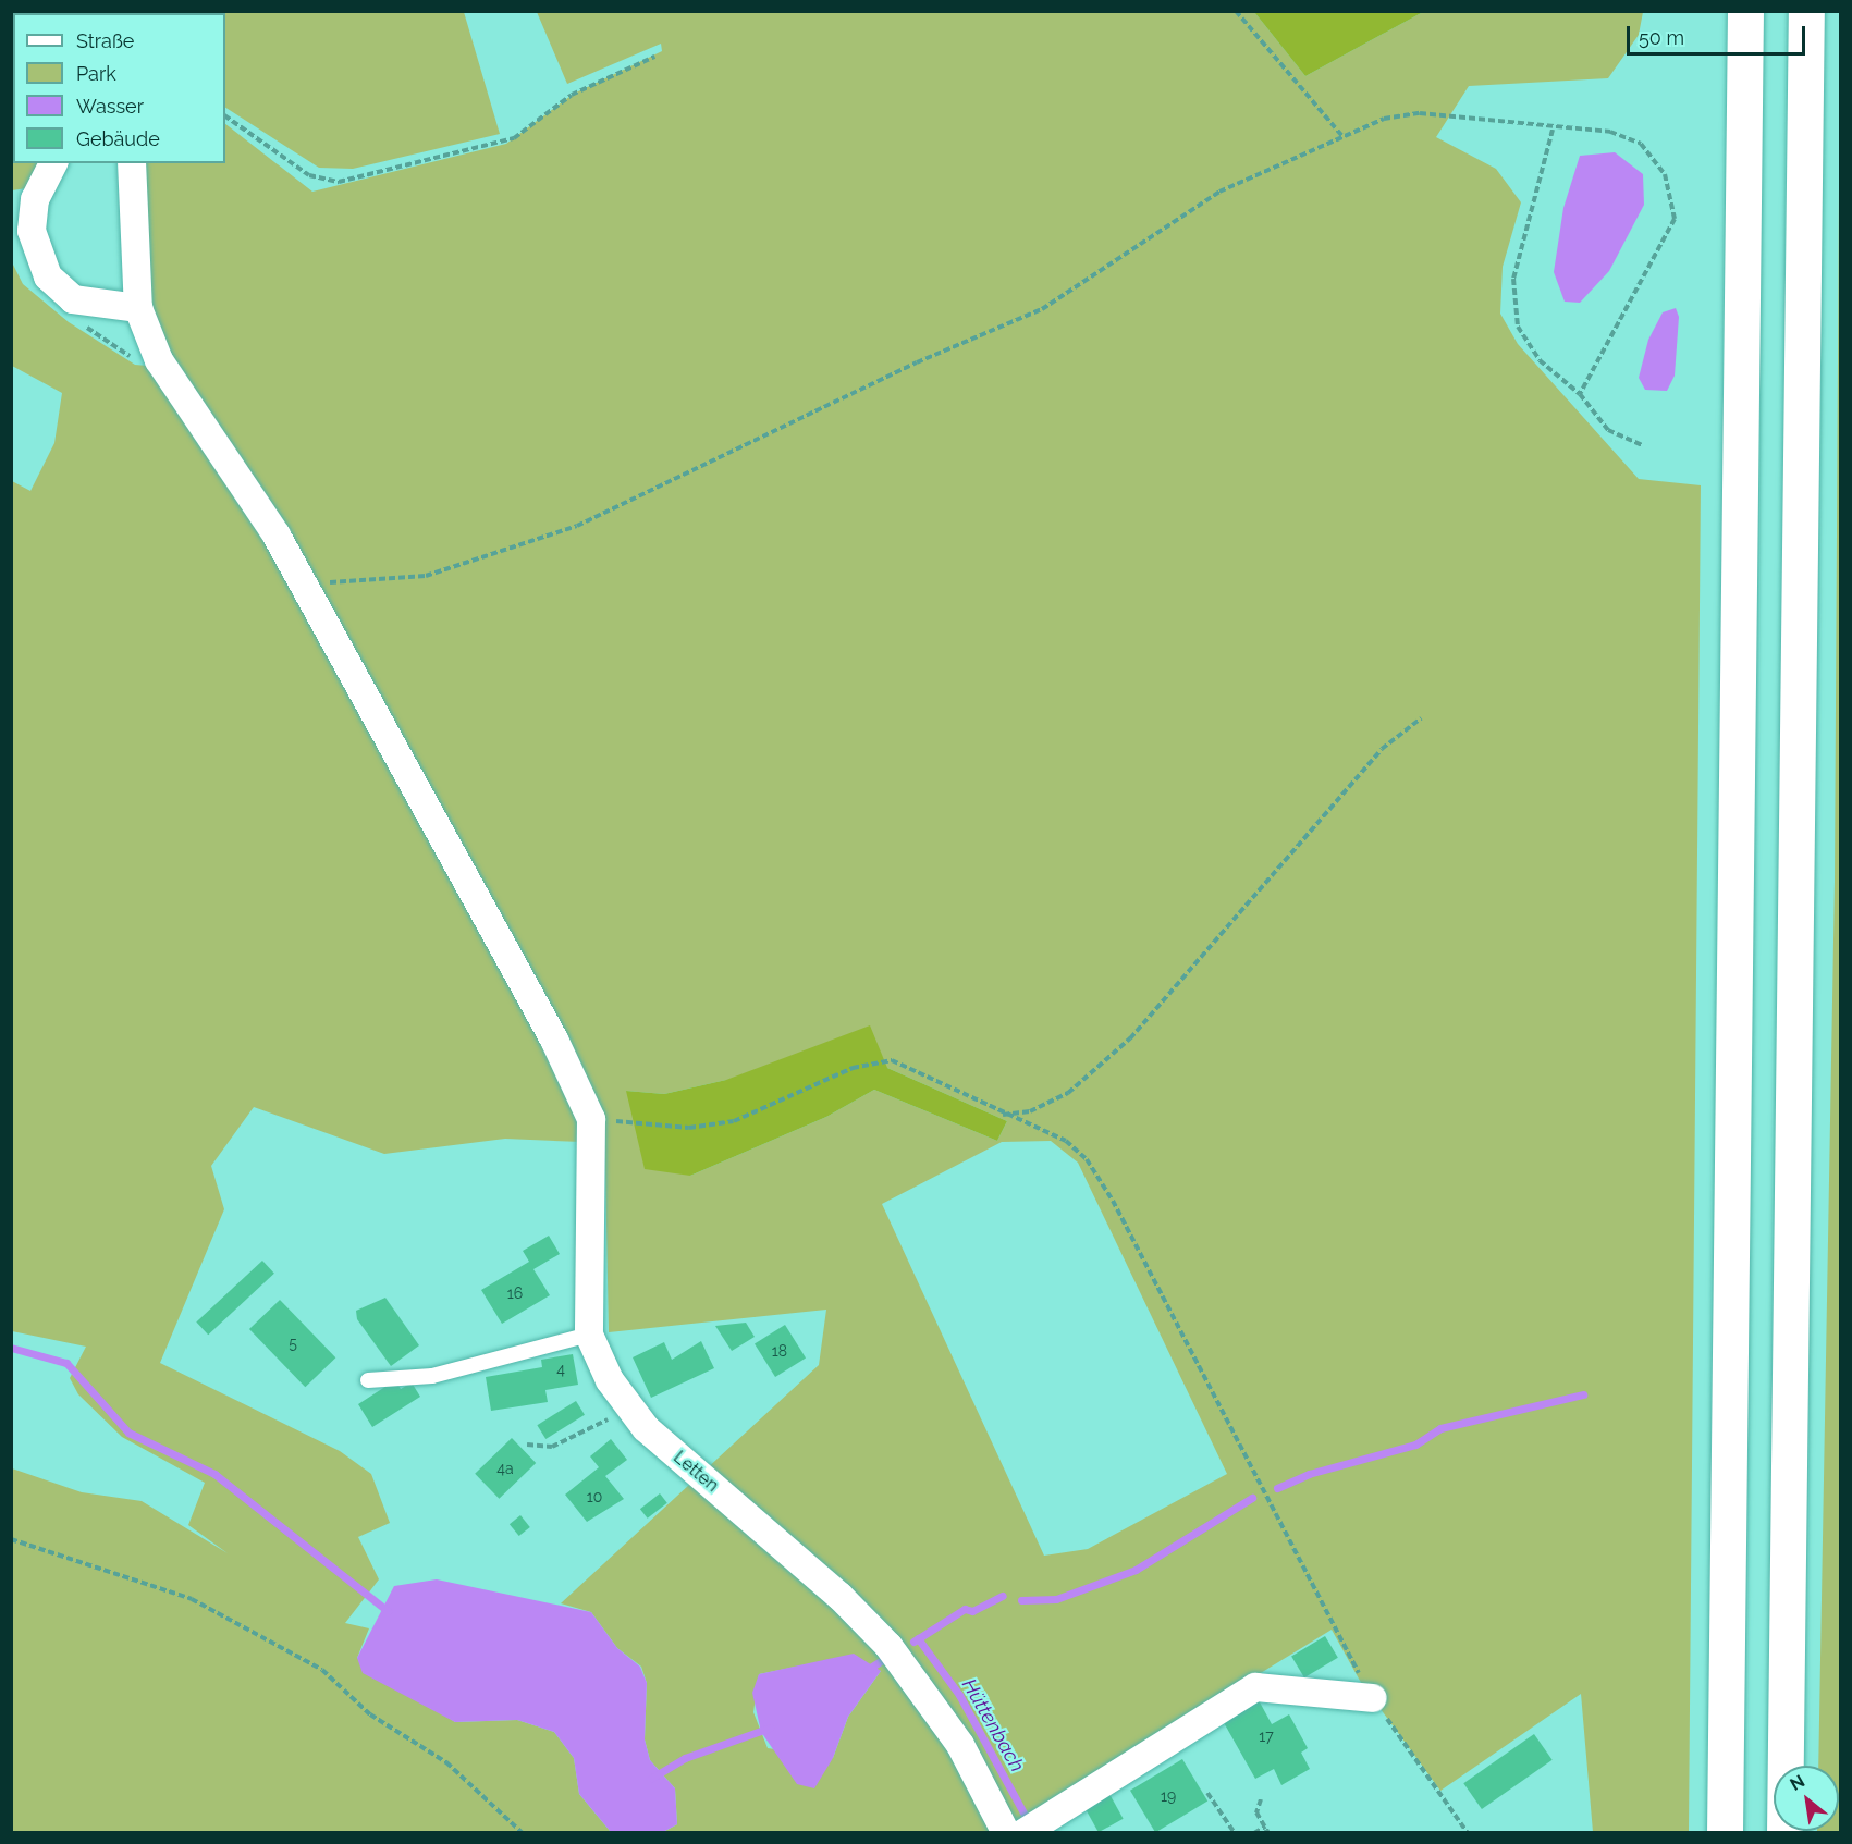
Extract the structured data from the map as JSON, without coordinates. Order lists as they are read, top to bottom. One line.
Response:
{"streets":{"street":["Letten"]},"water":["Hüttenbach"],"house_numbers":["16","5","18","4","4a","10","17","19"],"legend":["Straße","Park","Wasser","Gebäude"],"scale_bar":"50 m","north":"top left"}
